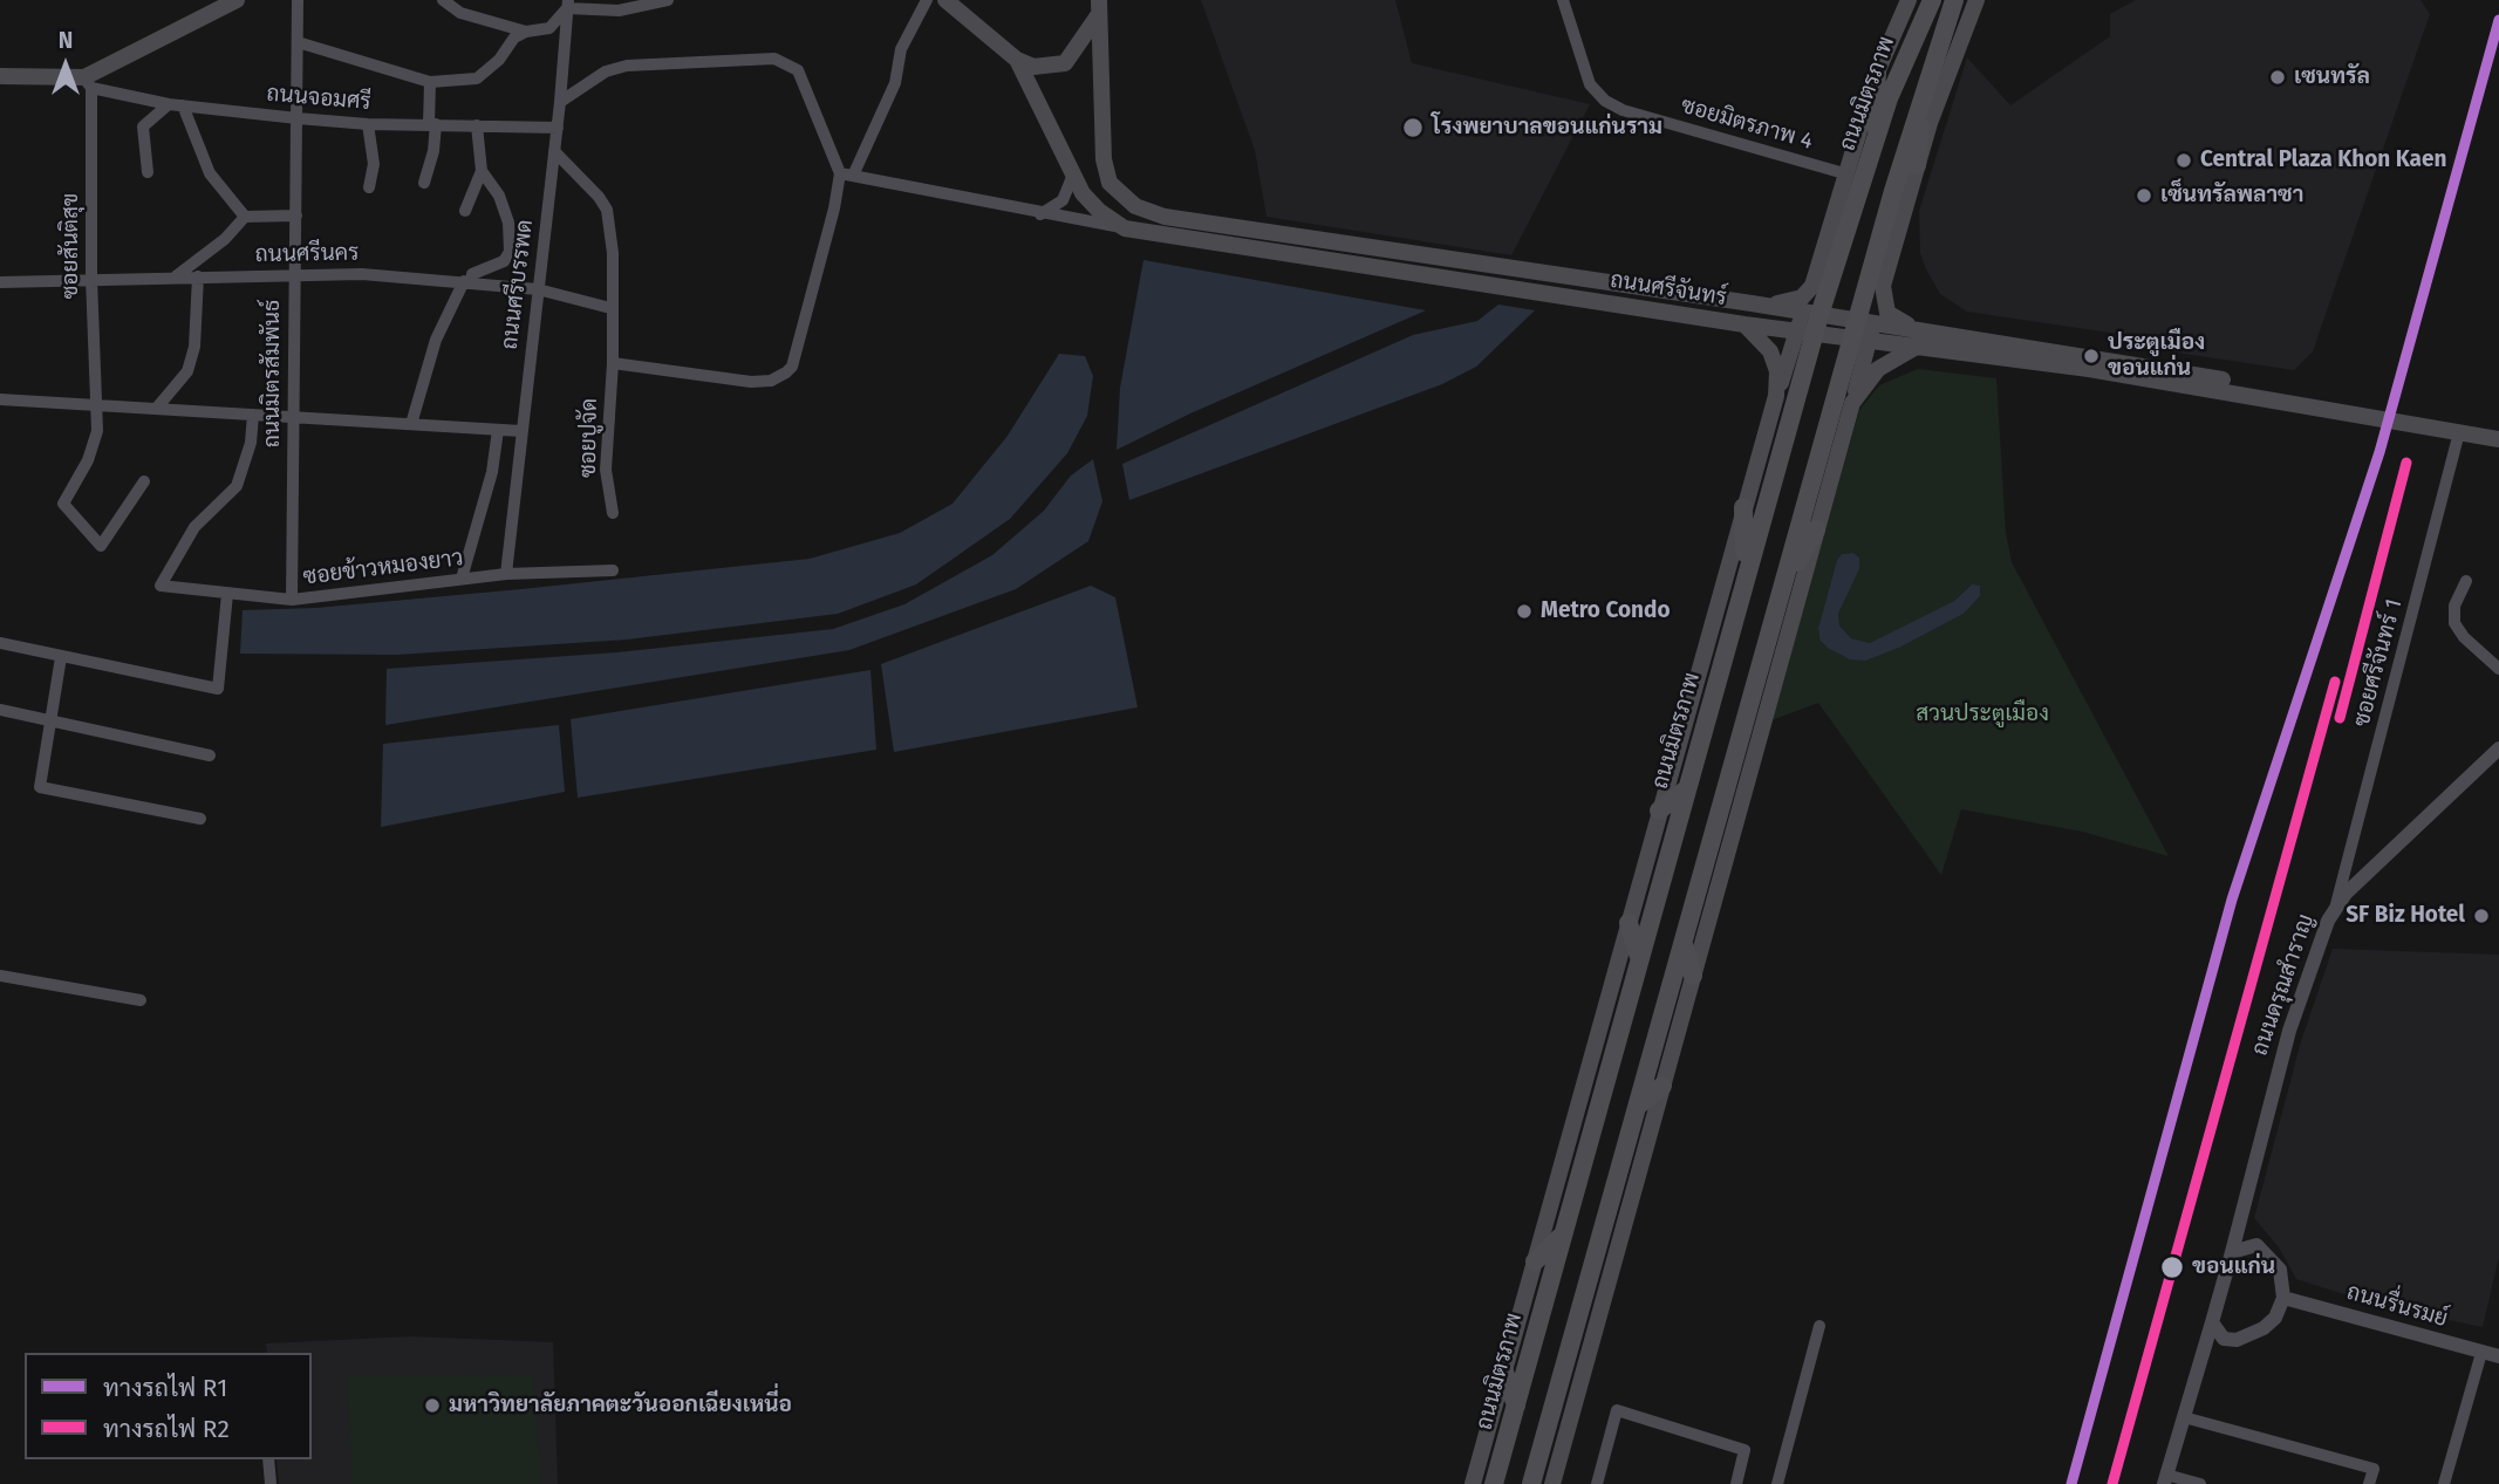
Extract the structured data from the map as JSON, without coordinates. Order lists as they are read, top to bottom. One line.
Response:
{"streets":{"main road":["ถนนมิตรภาพ","ถนนศรีจันทร์"],"street":["ถนนจอมศรี","ซอยมิตรภาพ 4","ซอยสันติสุข","ถนนศรีนคร","ถนนศรีบรรพด","ถนนมิตรสัมพันธ์","ซอยปูจัด","ซอยข้าวหมองยาว","ซอยศรีจันทร์ 1","ถนนดรุณสำราญ","ถนนรื่นรมย์"]},"crossings":[["ถนนมิตรภาพ","ซอยมิตรภาพ 4"],["ถนนมิตรภาพ","ถนนศรีจันทร์"],["ถนนจอมศรี","ซอยสันติสุข"],["ถนนจอมศรี","ถนนศรีบรรพด"],["ถนนจอมศรี","ถนนมิตรสัมพันธ์"],["ซอยสันติสุข","ถนนศรีนคร"],["ถนนศรีนคร","ถนนศรีบรรพด"],["ถนนศรีนคร","ถนนมิตรสัมพันธ์"],["ถนนศรีนคร","ซอยปูจัด"],["ถนนศรีบรรพด","ซอยปูจัด"],["ถนนศรีบรรพด","ซอยข้าวหมองยาว"],["ถนนศรีจันทร์","ซอยศรีจันทร์ 1"],["ถนนมิตรสัมพันธ์","ซอยข้าวหมองยาว"],["ซอยศรีจันทร์ 1","ถนนดรุณสำราญ"],["ถนนดรุณสำราญ","ถนนรื่นรมย์"]],"parks":["สวนประตูเมือง"],"places":["เซนทรัล","โรงพยาบาลขอนแก่นราม","Central Plaza Khon Kaen","เซ็นทรัลพลาซา","ประตูเมือง ขอนแก่น","Metro Condo","SF Biz Hotel","ขอนแก่น","มหาวิทยาลัยภาคตะวันออกเฉียงเหนี่อ"],"lines":["rail line R1","rail line R2"],"legend":["ทางรถไฟ R1","ทางรถไฟ R2"],"north":"top"}
